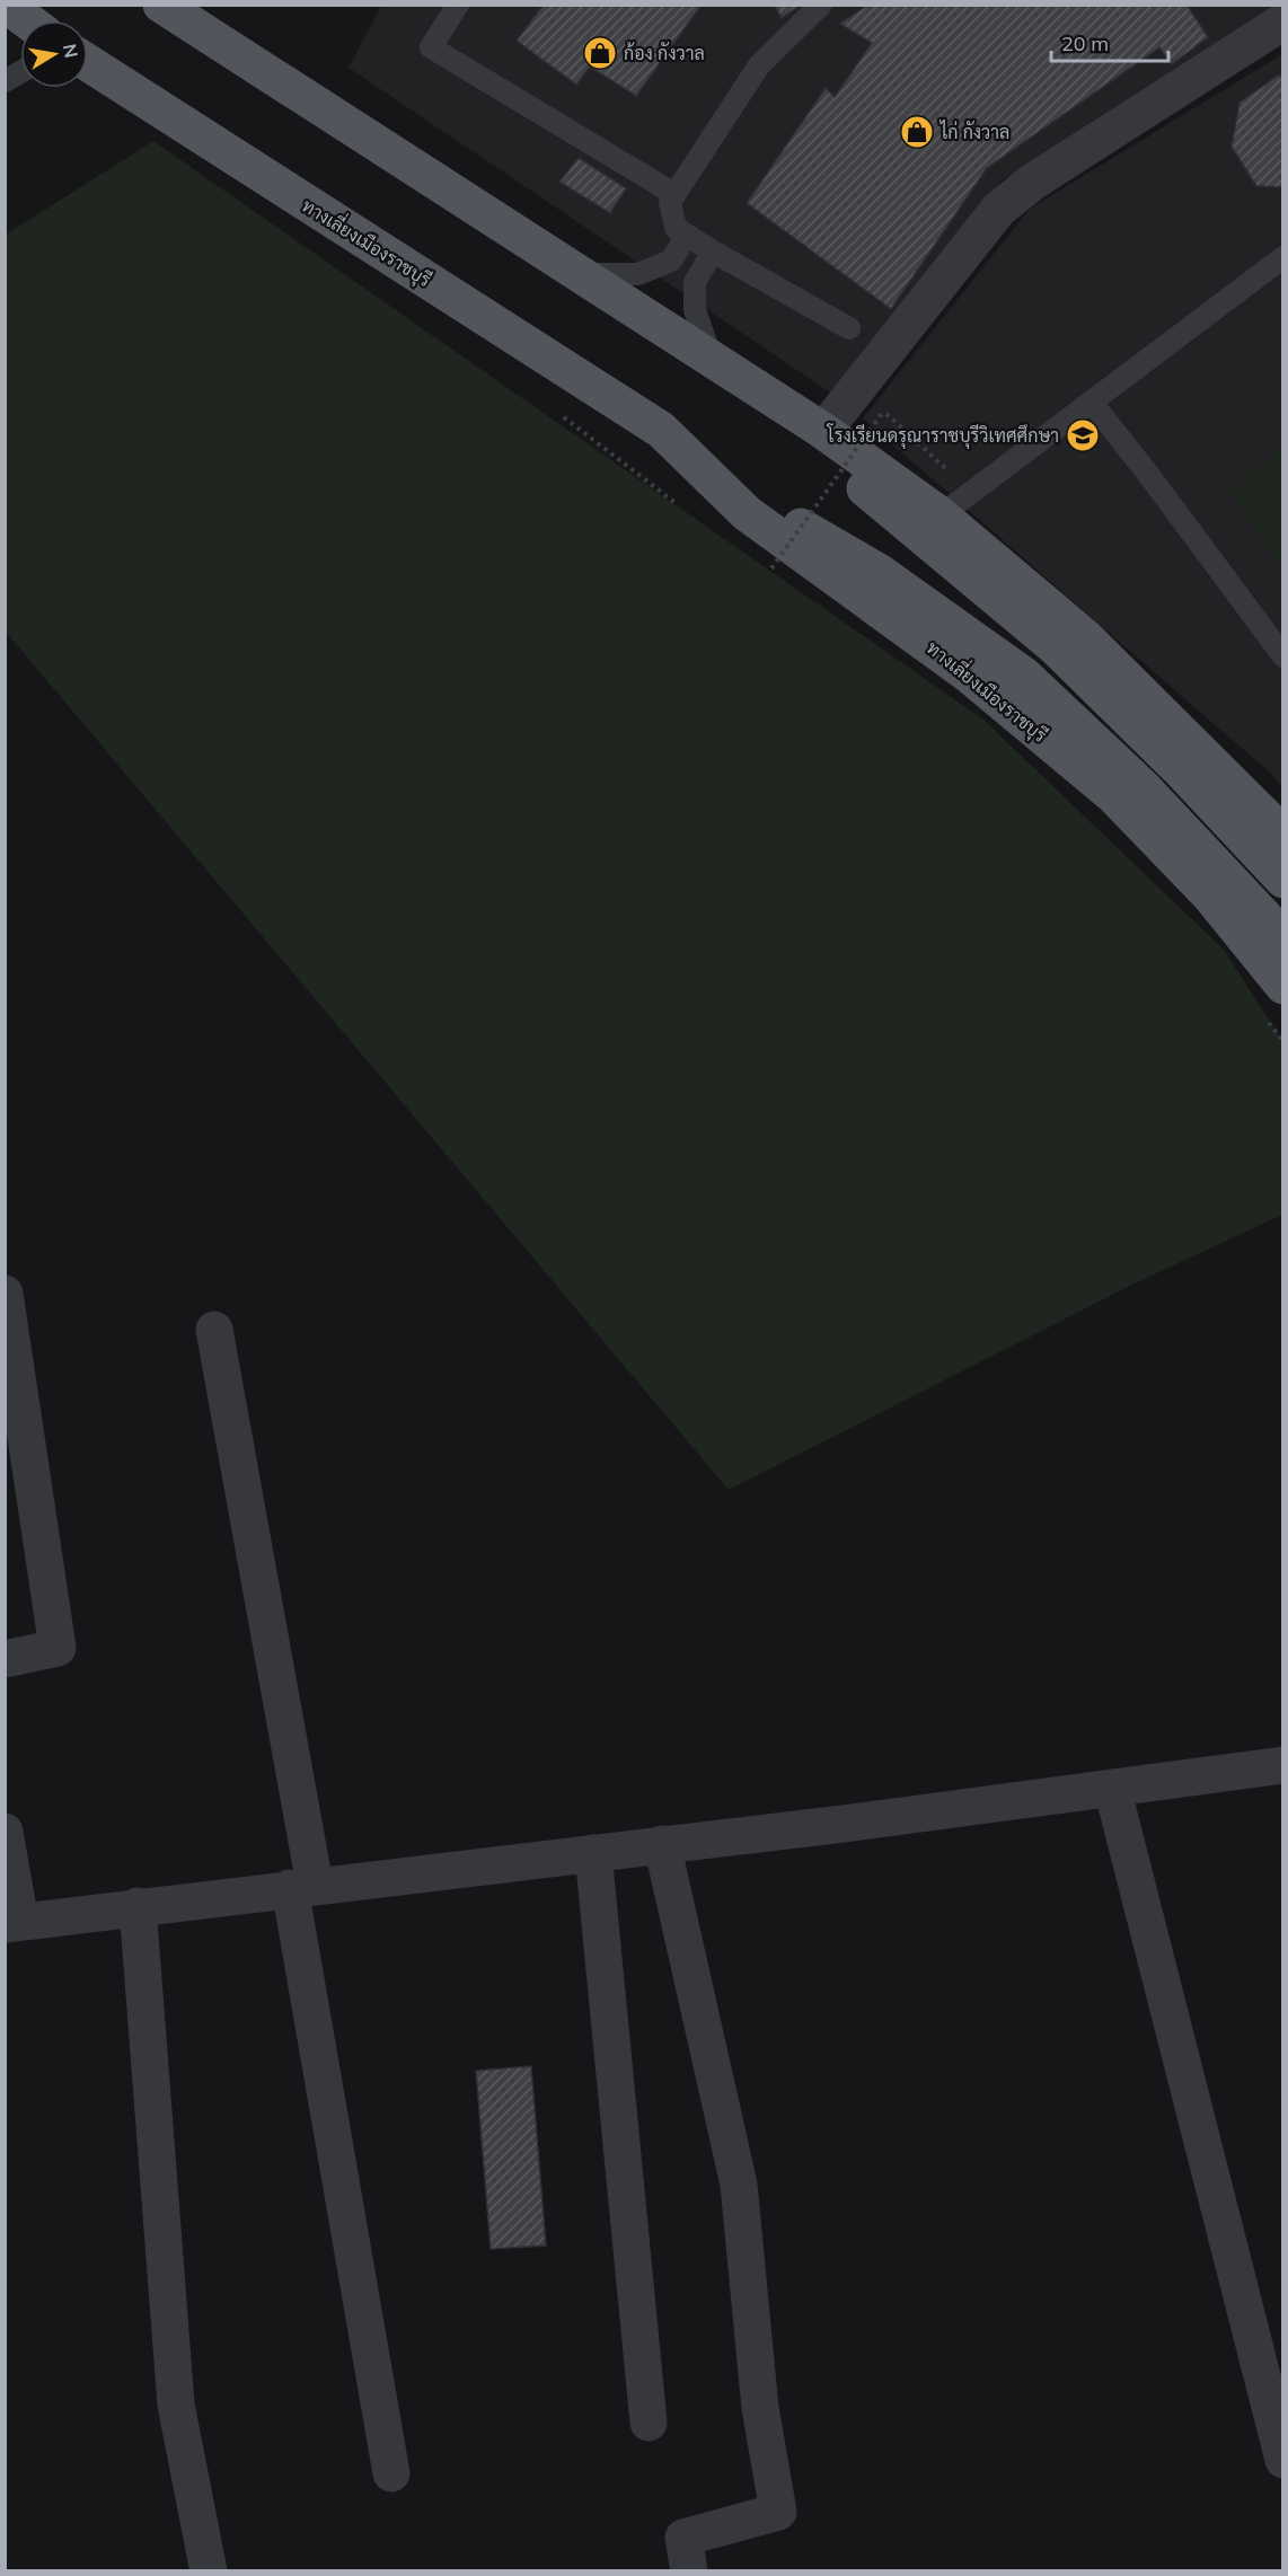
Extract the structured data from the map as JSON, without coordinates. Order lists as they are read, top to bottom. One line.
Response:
{"streets":{"main road":["ทางเลี่ยงเมืองราชบุรี"]},"places":{"shop":["ก้อง กังวาล","ไก่ กังวาล"],"school or university":["โรงเรียนดรุณาราชบุรีวิเทศศึกษา"]},"scale_bar":"20 m","north":"right"}
